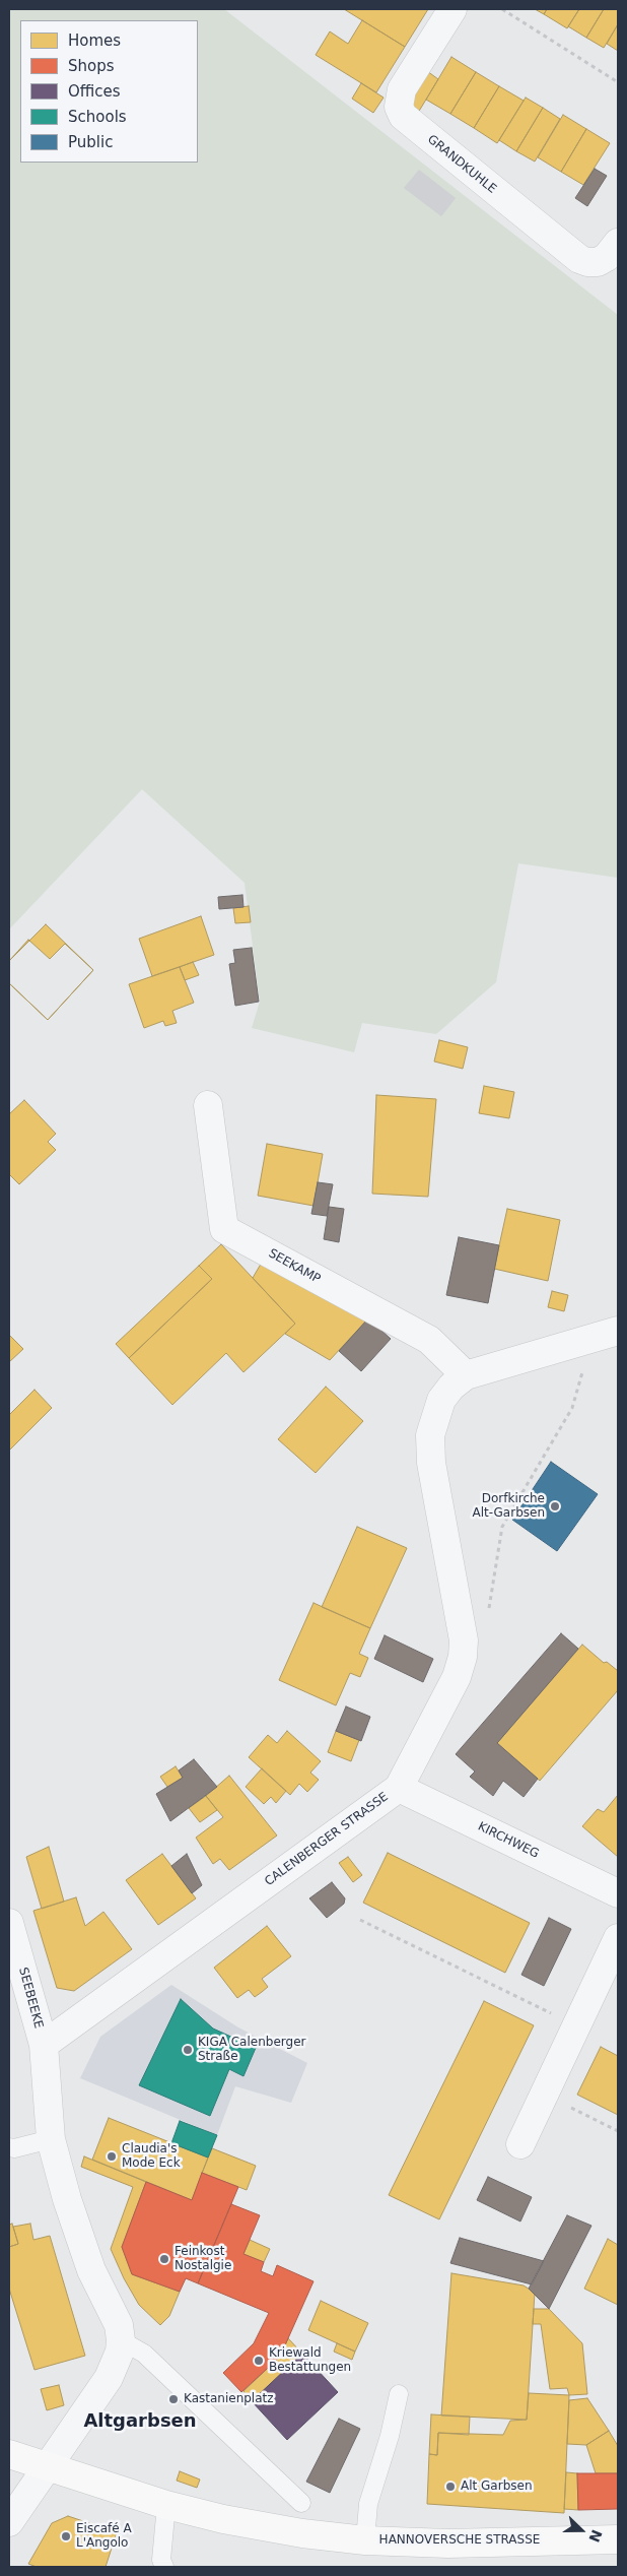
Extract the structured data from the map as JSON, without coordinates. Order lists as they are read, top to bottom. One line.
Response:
{"streets":{"main road":["HANNOVERSCHE STRASSE"],"street":["GRANDKUHLE","SEEKAMP","CALENBERGER STRASSE","KIRCHWEG","SEEBEEKE"]},"crossings":[["SEEKAMP","CALENBERGER STRASSE"],["CALENBERGER STRASSE","KIRCHWEG"],["CALENBERGER STRASSE","SEEBEEKE"]],"districts":["Altgarbsen"],"places":["Dorfkirche Alt-Garbsen","KIGA Calenberger Straße","Claudia's Mode Eck","Feinkost Nostalgie","Kriewald Bestattungen","Kastanienplatz","Alt Garbsen","Eiscafé A L'Angolo"],"legend":["Homes","Shops","Offices","Schools","Public"],"north":"right"}
